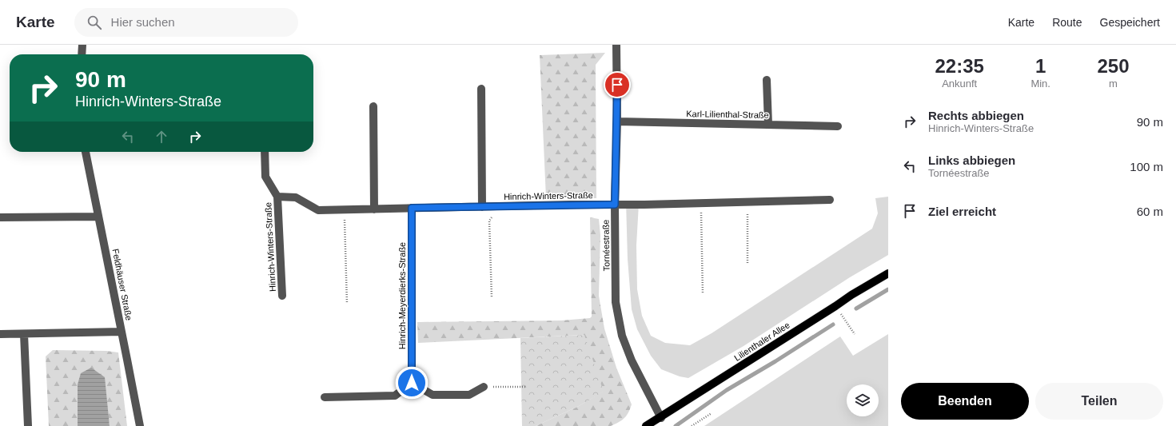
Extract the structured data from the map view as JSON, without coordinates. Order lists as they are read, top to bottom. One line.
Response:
{"streets":{"main road":["Lilienthaler Allee"],"street":["Karl-Lilienthal-Straße","Hinrich-Winters-Straße","Tornéestraße","Feldhäuser Straße","Hinrich-Meyerdierks-Straße"]},"crossings":[["Karl-Lilienthal-Straße","Tornéestraße"],["Hinrich-Winters-Straße","Tornéestraße"],["Hinrich-Winters-Straße","Hinrich-Meyerdierks-Straße"],["Tornéestraße","Lilienthaler Allee"]],"page":{"header":"Karte","search":"Hier suchen","nav":["Karte","Route","Gespeichert"],"eta":["22:35","Ankunft","1","Min.","250","m"],"turn":["90 m","Hinrich-Winters-Straße"],"list":[{"name":"Rechts abbiegen","note":"Hinrich-Winters-Straße","value":"90 m"},{"name":"Links abbiegen","note":"Tornéestraße","value":"100 m"},{"name":"Ziel erreicht","value":"60 m"}],"buttons":["Beenden","Teilen"]}}
